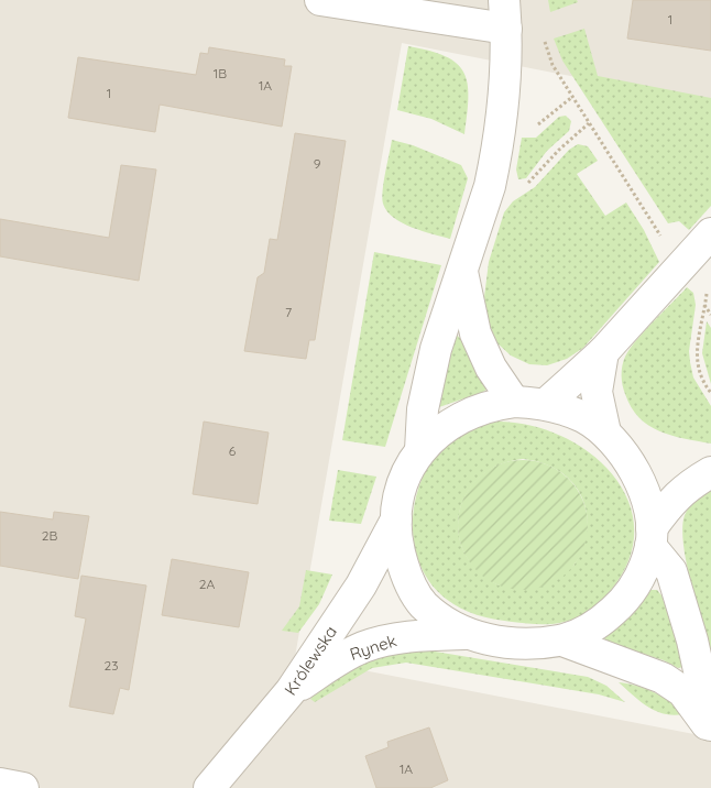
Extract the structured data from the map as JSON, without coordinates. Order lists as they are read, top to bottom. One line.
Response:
{"streets":{"street":["Rynek","Królewska"]},"crossings":[["Rynek","Królewska"]],"house_numbers":["1","1B","1A","1","9","7","6","2B","2A","23","1A"]}
